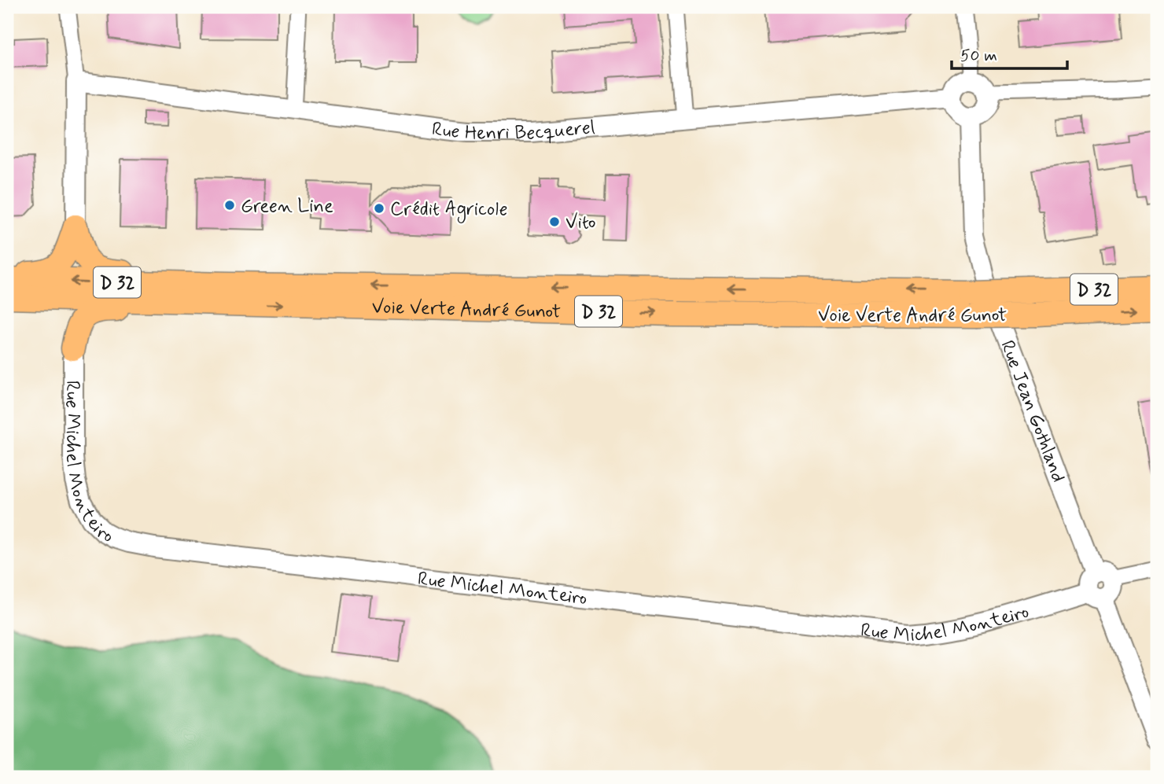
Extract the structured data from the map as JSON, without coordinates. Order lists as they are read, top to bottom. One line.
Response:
{"streets":{"main road":["D 32","Voie Verte André Gunot"],"street":["Rue Henri Becquerel","Rue Jean Gothland","Rue Michel Monteiro"]},"crossings":[["Rue Henri Becquerel","Rue Jean Gothland"],["Rue Jean Gothland","Rue Michel Monteiro"]],"places":["Green Line","Crédit Agricole","Vito"],"scale_bar":"50 m"}
